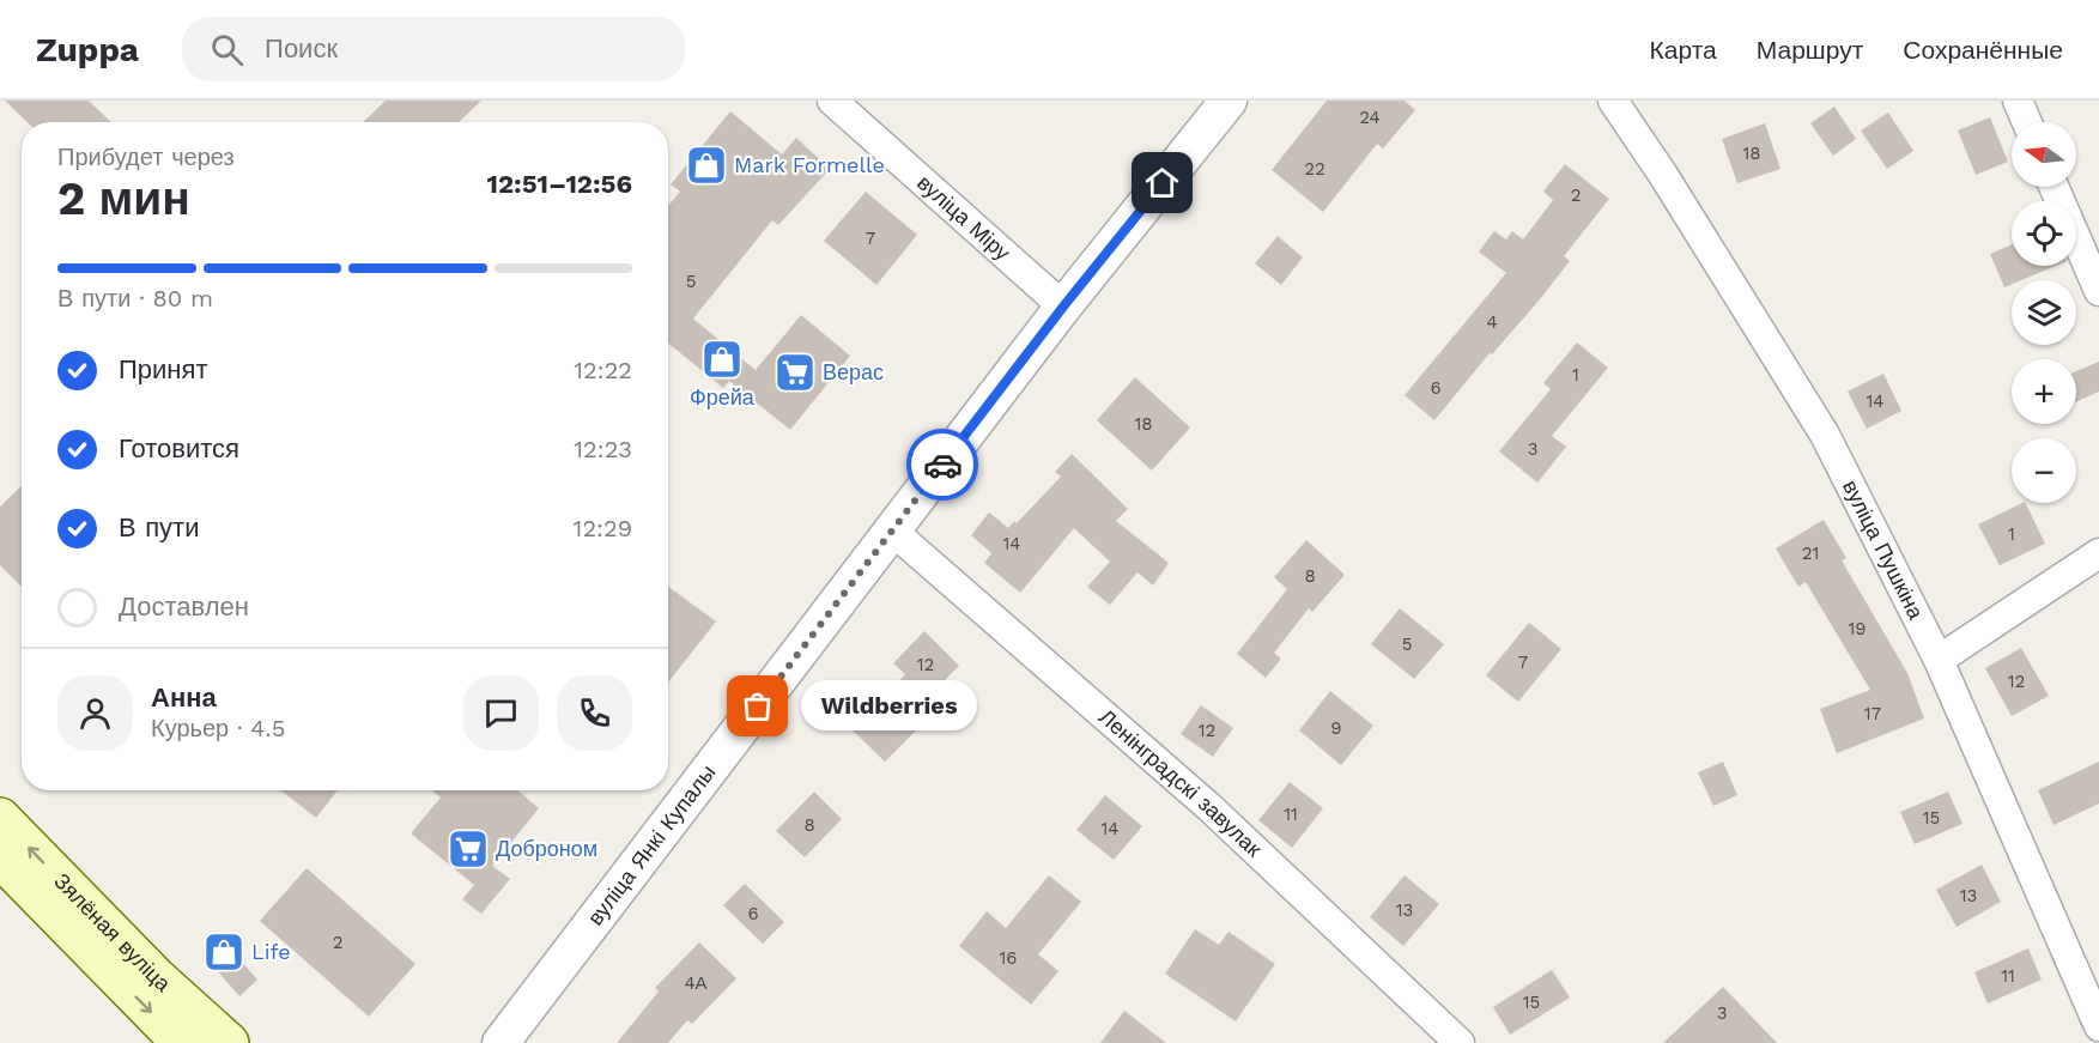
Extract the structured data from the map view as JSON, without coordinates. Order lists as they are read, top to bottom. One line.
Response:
{"streets":{"main road":["Зялёная вуліца"],"street":["вуліца Міру","вуліца Пушкіна","Ленінградскі завулак","вуліца Янкі Купалы"]},"crossings":[["вуліца Міру","вуліца Янкі Купалы"],["Ленінградскі завулак","вуліца Янкі Купалы"]],"places":{"shop":["Mark Formelle","Фрейа","Life"],"supermarket":["Верас","Доброном"],"other":["Wildberries"]},"house_numbers":["24","18","22","2","7","5","4","1","6","14","18","3","1","14","21","8","19","5","7","12","12","17","9","12","11","15","8","14","13","13","6","2","16","11","4А","15","3"],"north":"left","page":{"header":"Zuppa","search":"Поиск","nav":["Карта","Маршрут","Сохранённые"],"map_buttons":["+","−"],"heading":["2 мин","Прибудет через","12:51–12:56"],"panel":["Анна","Курьер · 4.5"],"bar":"В пути · 80 m","list":[["Принят","12:22"],["Готовится","12:23"],["В пути","12:29"],"Доставлен"],"bubble":"Wildberries"}}
